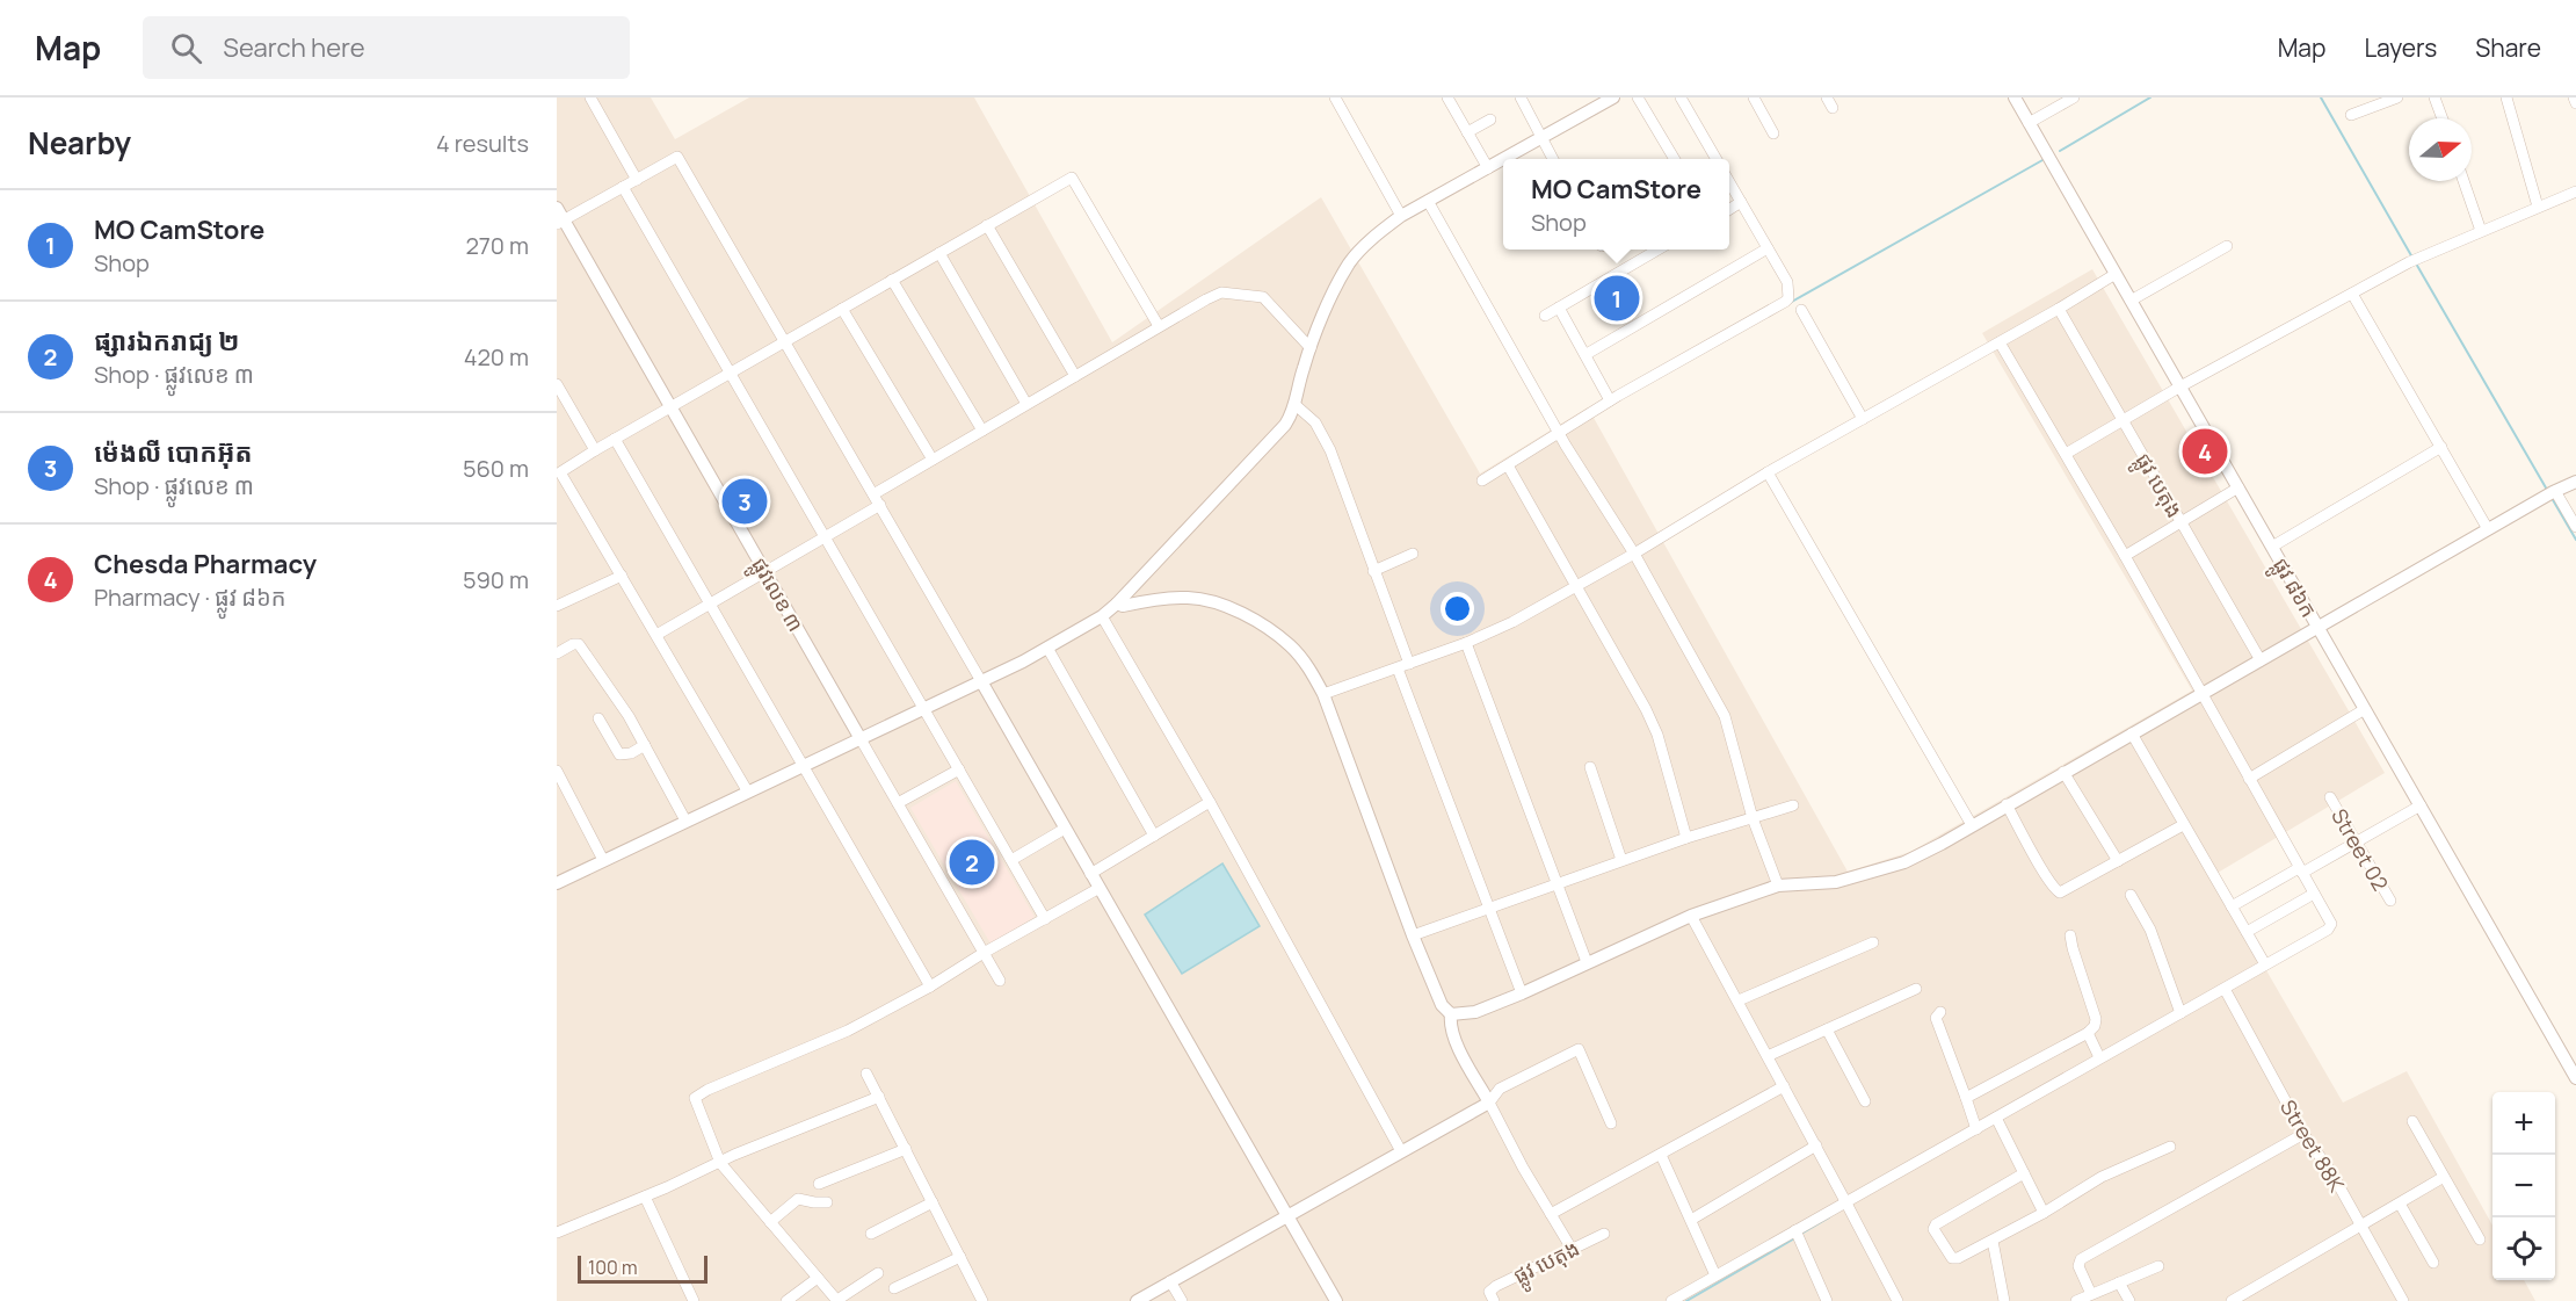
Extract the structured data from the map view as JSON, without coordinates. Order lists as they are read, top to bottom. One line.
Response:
{"streets":{"street":["ផ្លូវ បេតុង","ផ្លូវ ៨៦ក","ផ្លូវលេខ ៣","Street 02","Street 88K"]},"scale_bar":"100 m","north":"right","page":{"header":"Map","search":"Search here","nav":["Map","Layers","Share"],"heading":["Nearby","4 results"],"popup":["MO CamStore","Shop"],"list":[{"mark":"1","name":"MO CamStore","note":"Shop","value":"270 m"},{"mark":"2","name":"ផ្សារឯករាជ្យ ២","note":"Shop · ផ្លូវលេខ ៣","value":"420 m"},{"mark":"3","name":"ម៉េងលី បោកអ៊ុត","note":"Shop · ផ្លូវលេខ ៣","value":"560 m"},{"mark":"4","name":"Chesda Pharmacy","note":"Pharmacy · ផ្លូវ ៨៦ក","value":"590 m"}],"pins":["1","4","3","2"],"map_buttons":["+","−"],"scale":"100 m"}}
